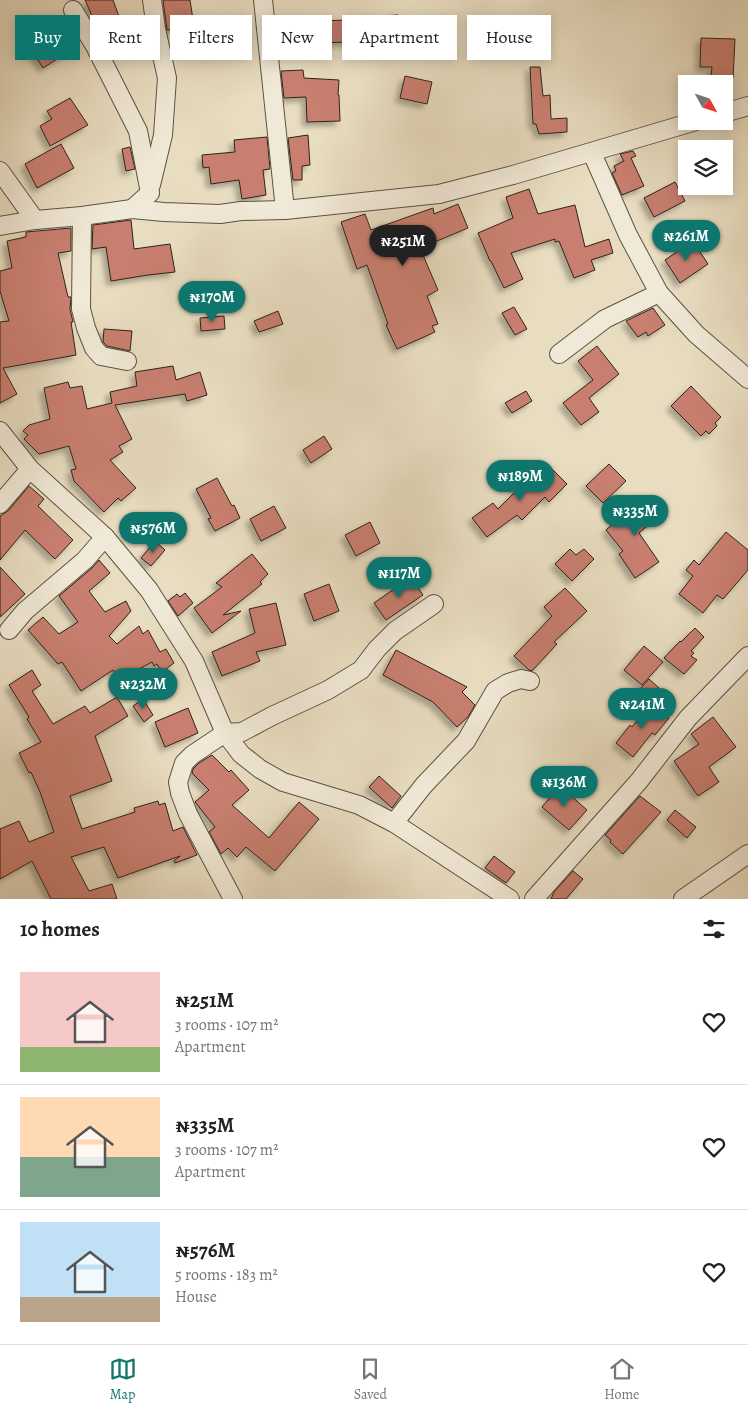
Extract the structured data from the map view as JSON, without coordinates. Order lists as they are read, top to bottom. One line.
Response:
{"north":"bottom right","page":{"chip":["Buy","Rent","Filters","New","Apartment","House"],"price":["₦261M","₦251M","₦170M","₦189M","₦335M","₦576M","₦117M","₦232M","₦241M","₦136M"],"heading":"10 homes","list":[{"name":"₦251M","note":"3 rooms · 107 m² · Apartment"},{"name":"₦335M","note":"3 rooms · 107 m² · Apartment"},{"name":"₦576M","note":"5 rooms · 183 m² · House"}],"tabs":["Map","Saved","Home"]}}
